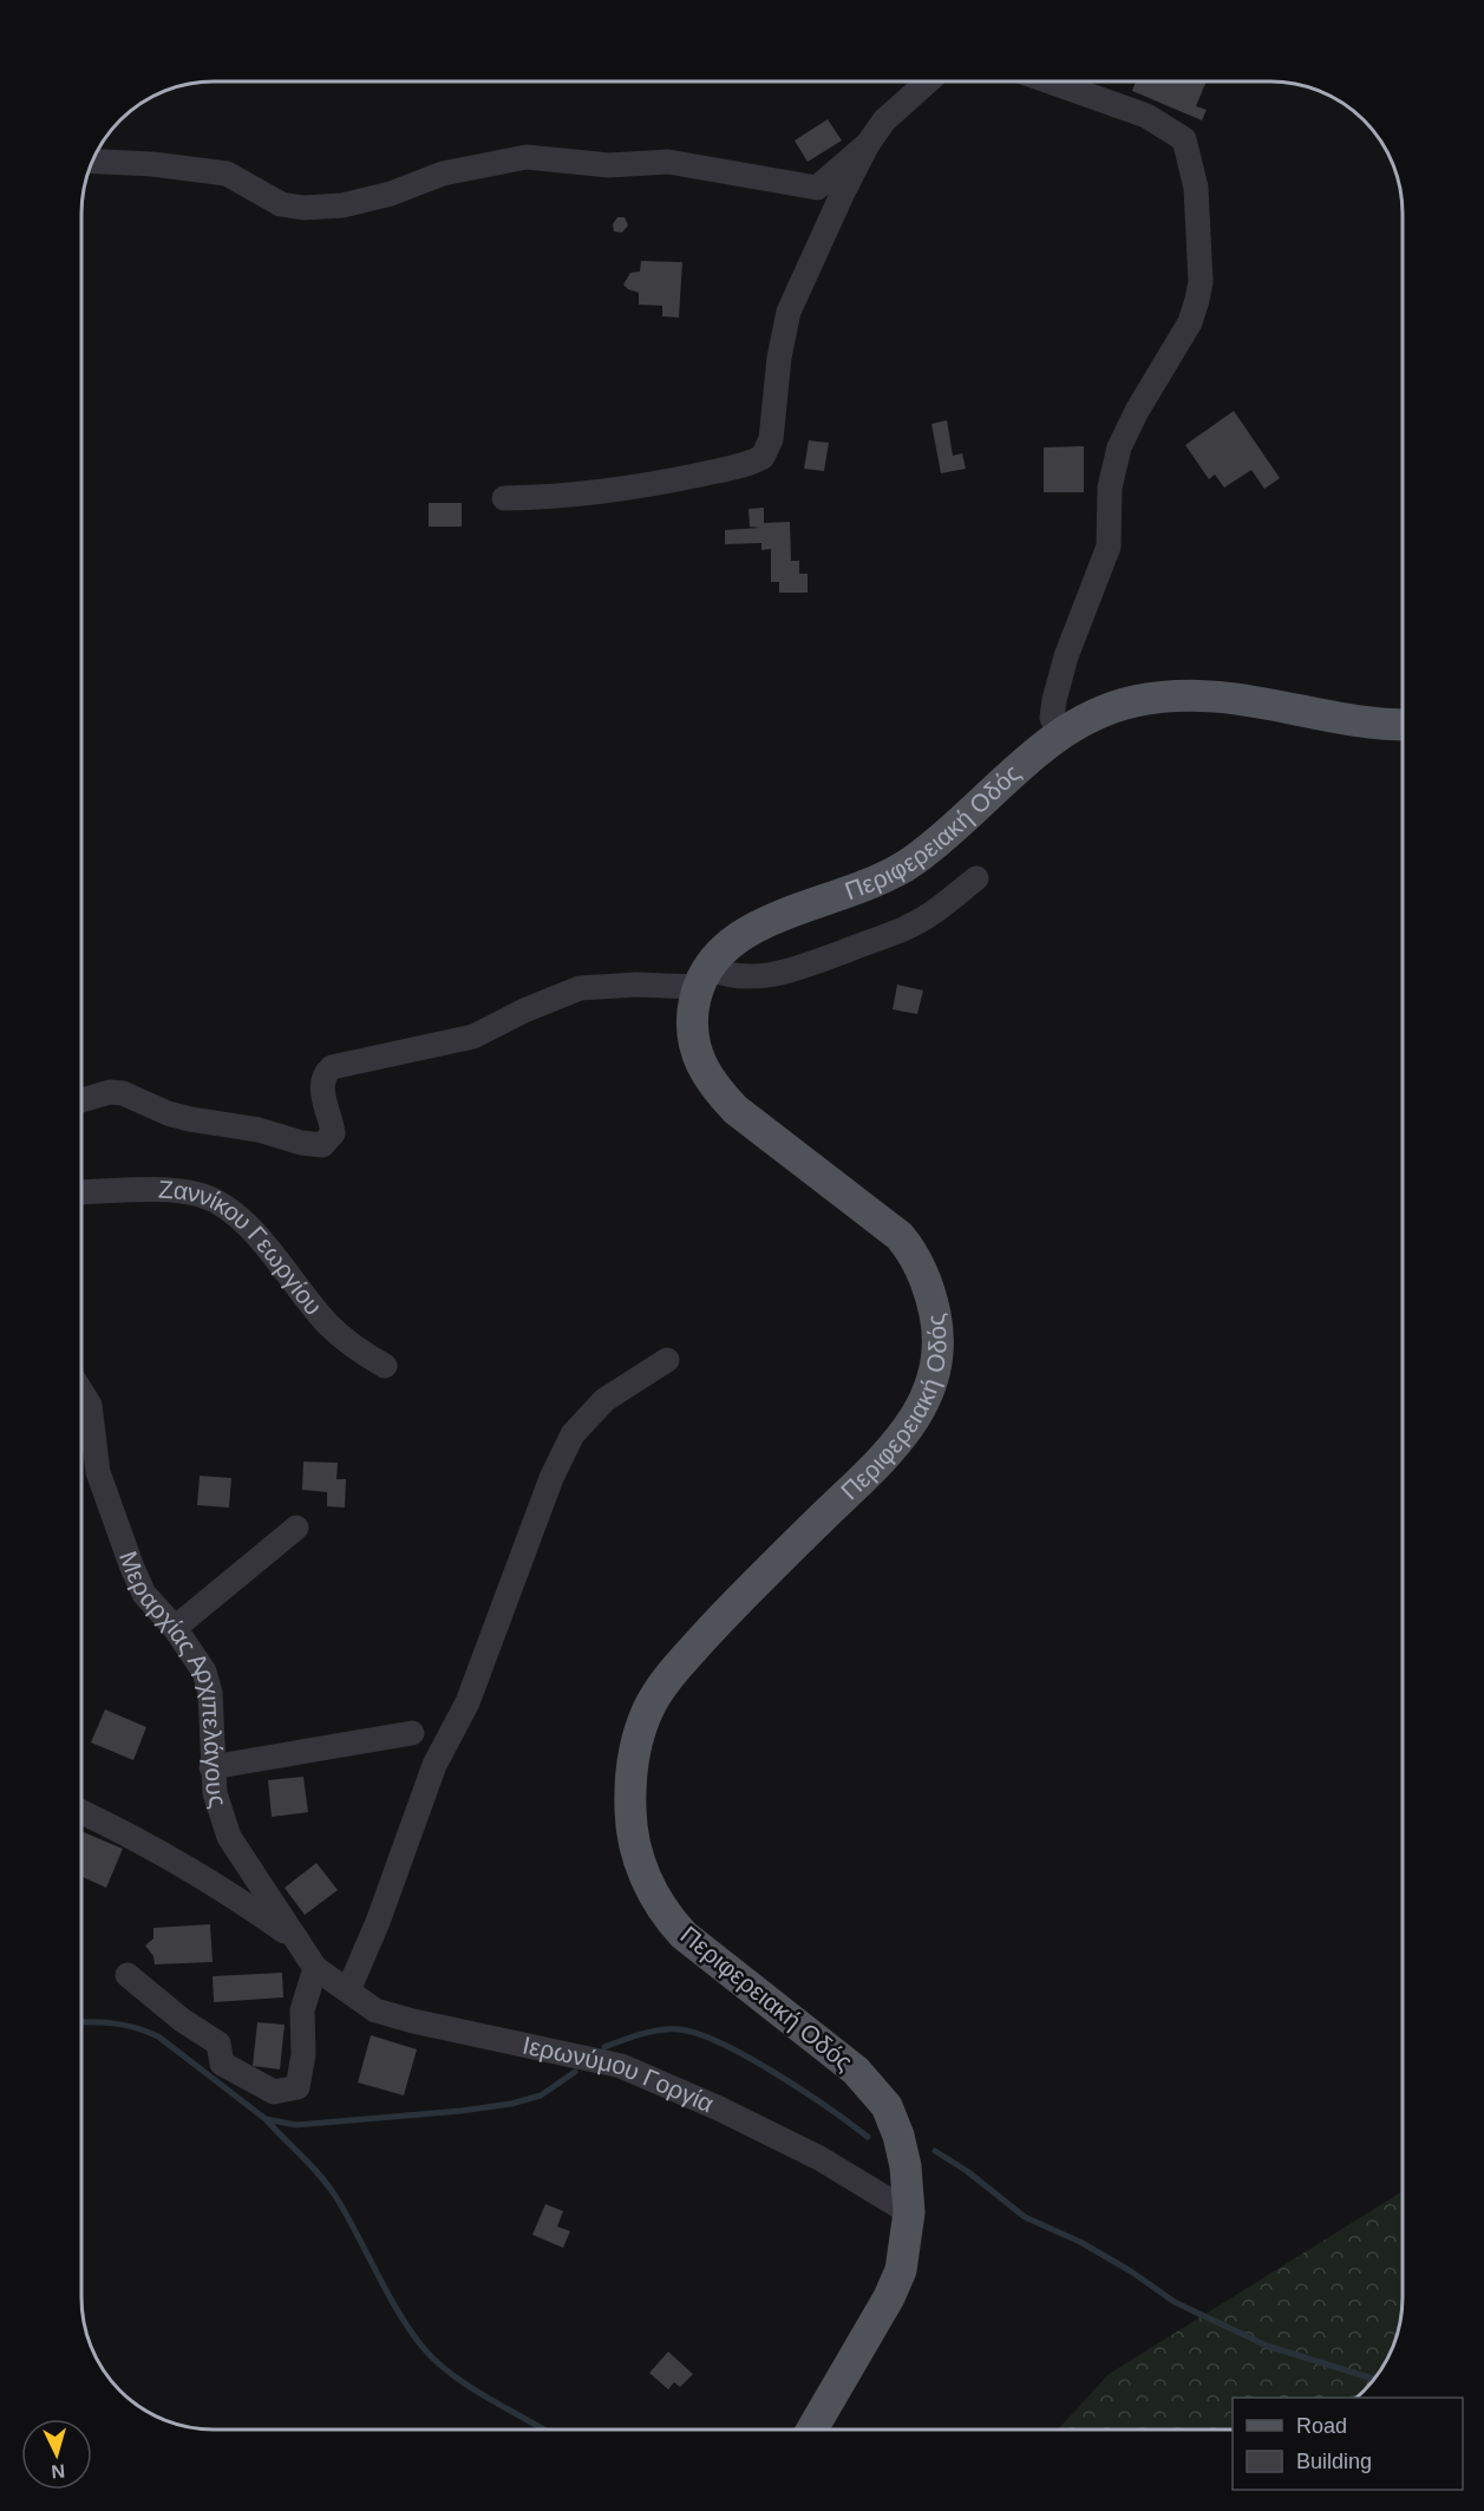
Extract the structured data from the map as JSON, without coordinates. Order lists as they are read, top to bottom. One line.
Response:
{"streets":{"main road":["Περιφερειακή Οδός"],"street":["Ζαννίκου Γεωργίου","Μεραρχίας Αρχιπελάγους","Ιερωνύμου Γοργία"]},"crossings":[["Περιφερειακή Οδός","Ιερωνύμου Γοργία"],["Μεραρχίας Αρχιπελάγους","Ιερωνύμου Γοργία"]],"legend":["Road","Building"],"north":"bottom"}
